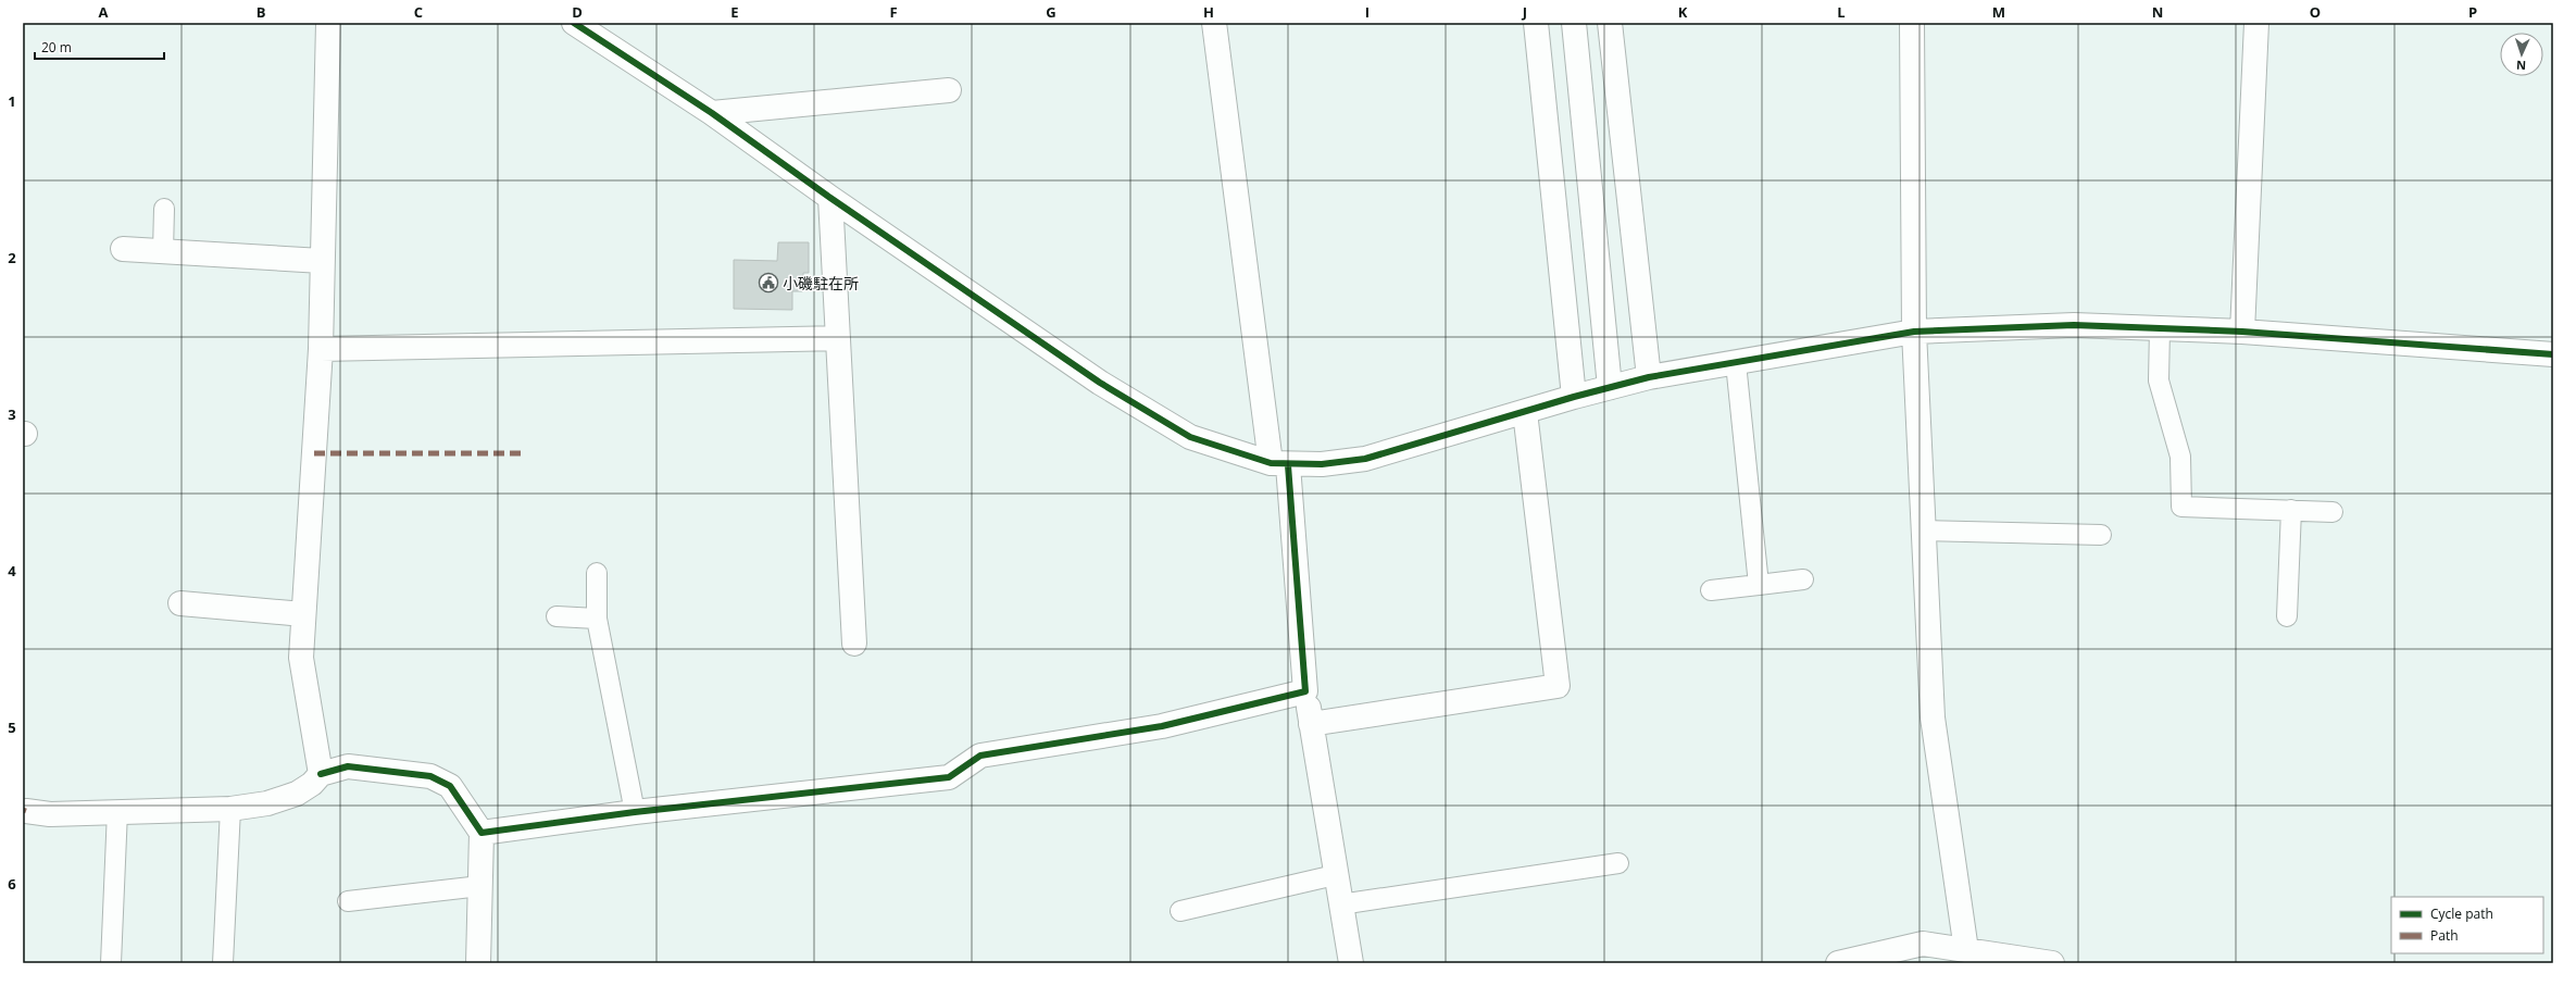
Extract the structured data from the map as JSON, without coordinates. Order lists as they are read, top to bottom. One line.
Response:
{"places":{"public building":["小磯駐在所"]},"legend":["Cycle path","Path"],"scale_bar":"20 m","north":"bottom","grid":{"columns":["A","B","C","D","E","F","G","H","I","J","K","L","M","N","O","P"],"rows":["1","2","3","4","5","6"]}}
